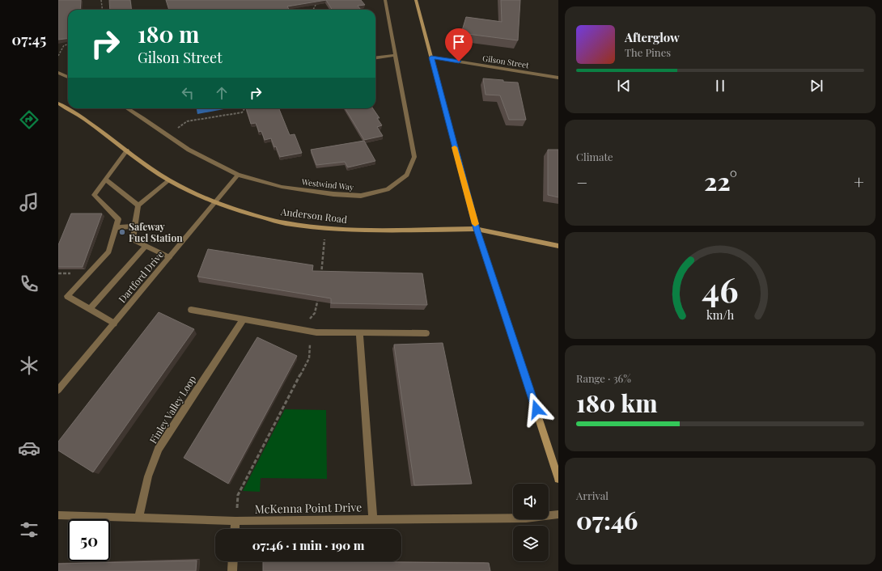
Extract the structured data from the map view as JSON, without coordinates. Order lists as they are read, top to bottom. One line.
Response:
{"streets":{"main road":["Anderson Road"],"street":["Gilson Street","Westwind Way","Dartford Drive","Finley Valley Loop","McKenna Point Drive"]},"crossings":[["Westwind Way","Dartford Drive"],["Anderson Road","Dartford Drive"],["Finley Valley Loop","McKenna Point Drive"]],"places":["Safeway Fuel Station"],"page":{"tabs":"07:45","turn":["180 m","Gilson Street"],"song":["Afterglow","The Pines"],"tile":["Climate",["Range · 36%","180 km"],["Arrival","07:46"]],"heat":["−","22°","+"],"limit":"50","trip":"07:46 · 1 min · 190 m","gauge":["46","km/h"]}}
